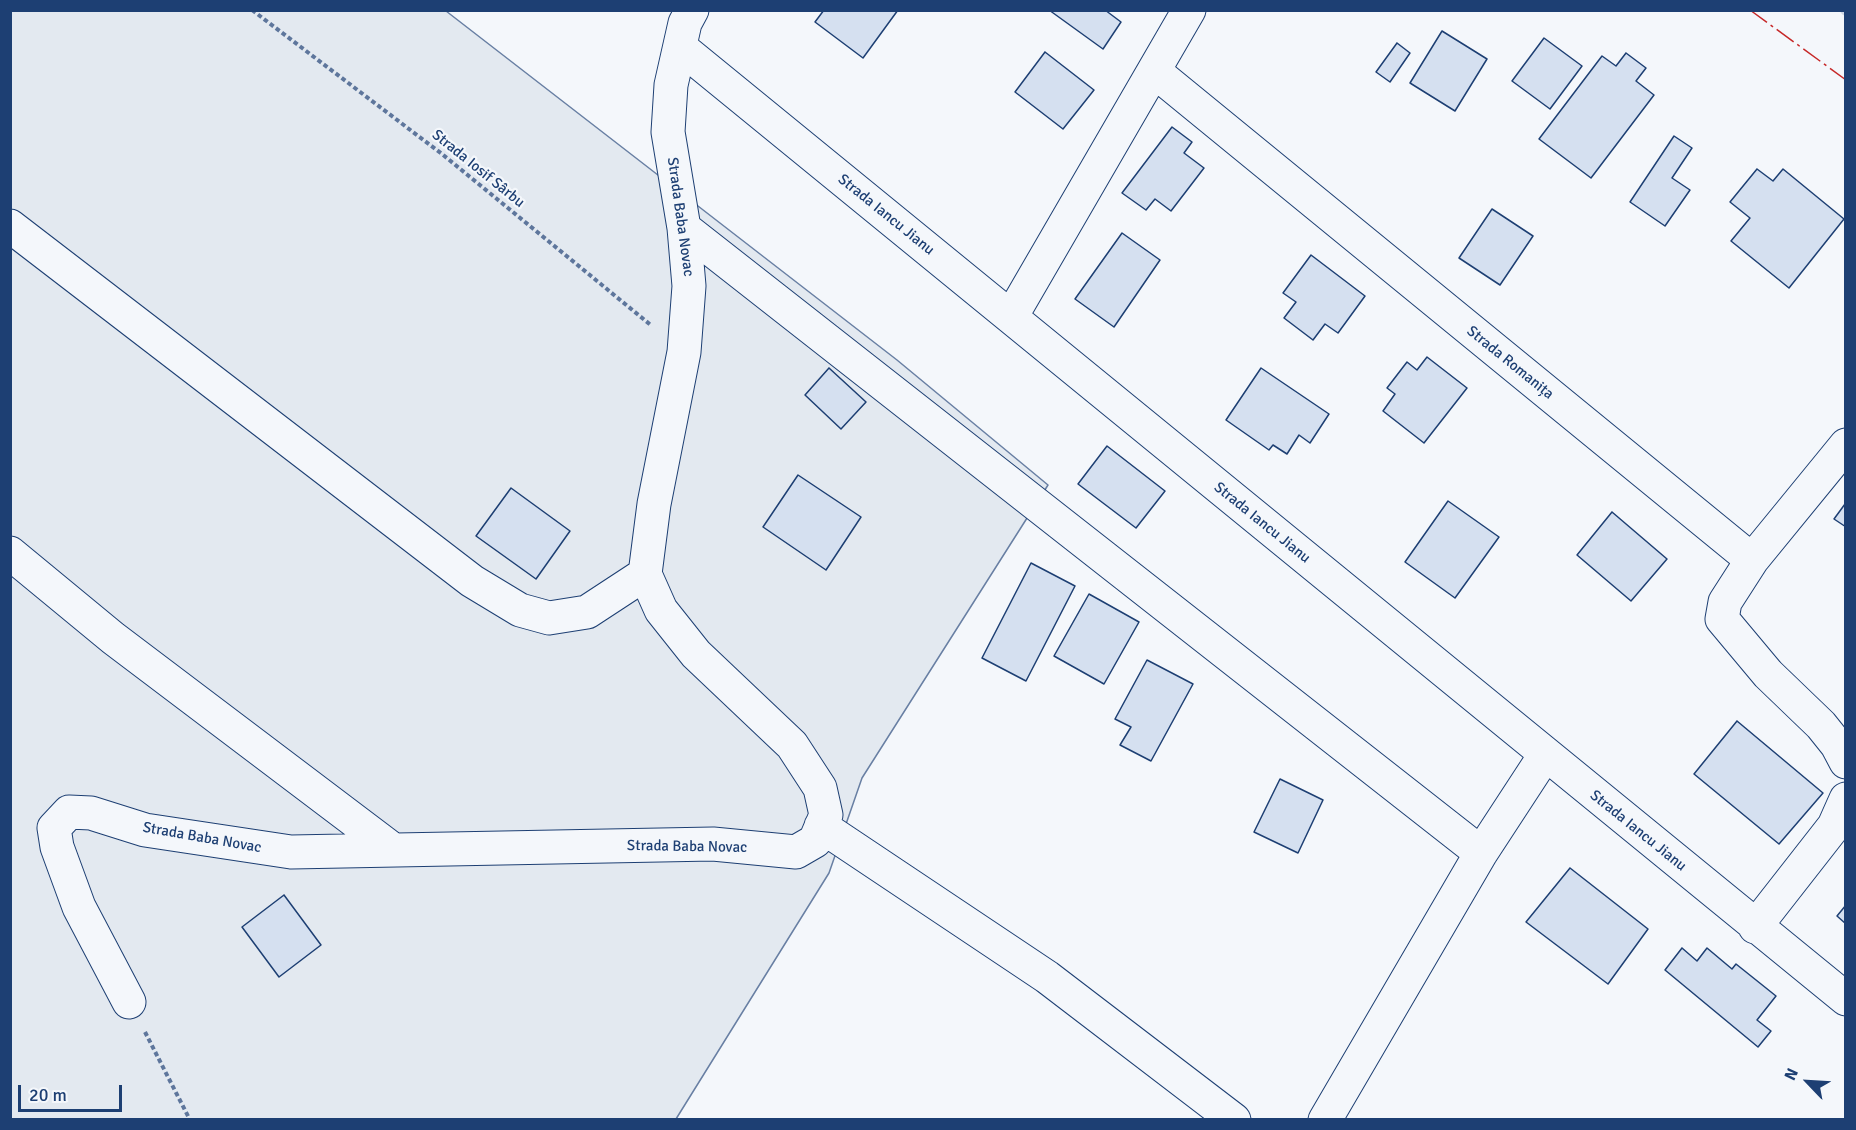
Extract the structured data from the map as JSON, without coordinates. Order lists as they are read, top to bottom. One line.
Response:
{"streets":{"street":["Strada Iancu Jianu","Strada Baba Novac","Strada Romanița"],"path":["Strada Iosif Sârbu"]},"crossings":[["Strada Iosif Sârbu","Strada Baba Novac"],["Strada Iancu Jianu","Strada Baba Novac"]],"scale_bar":"20 m","north":"top left"}
